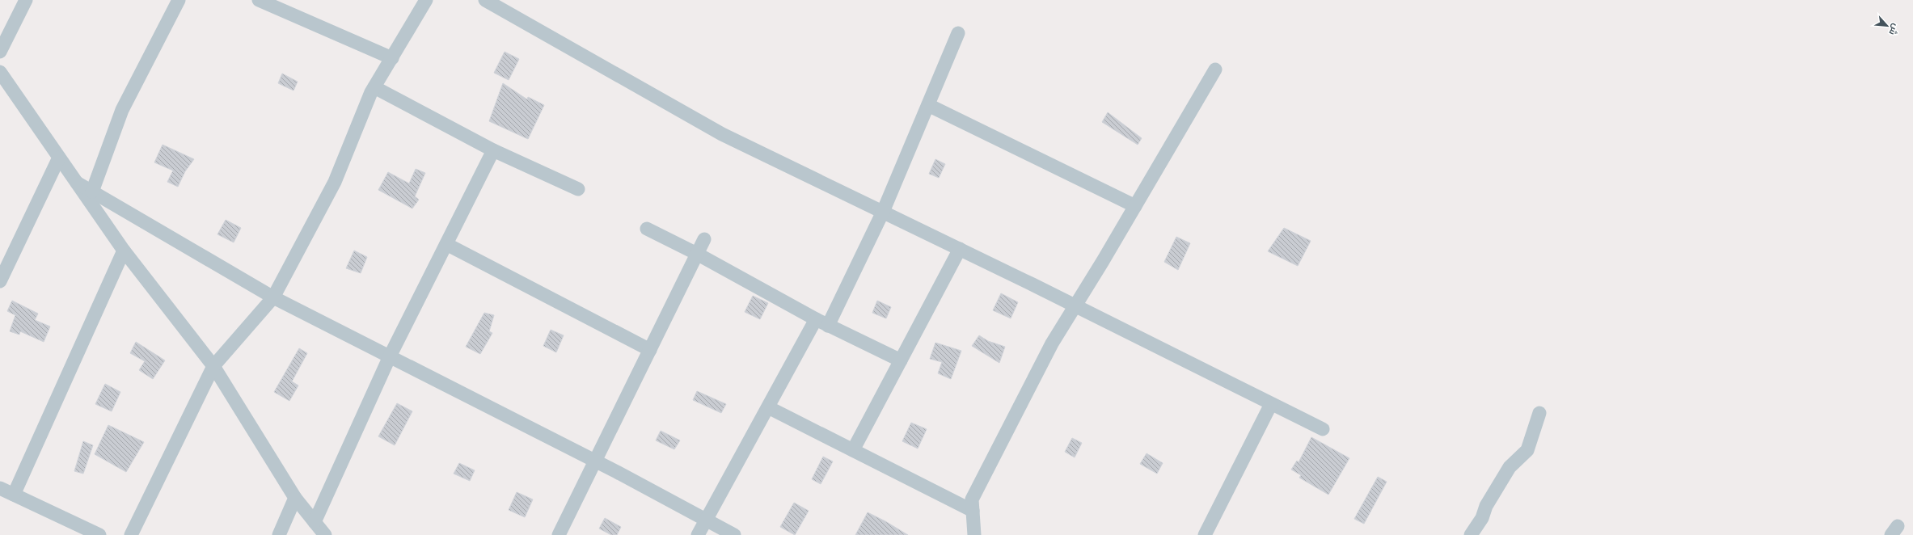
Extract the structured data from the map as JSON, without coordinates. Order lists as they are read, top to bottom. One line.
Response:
{"north":"bottom right"}
